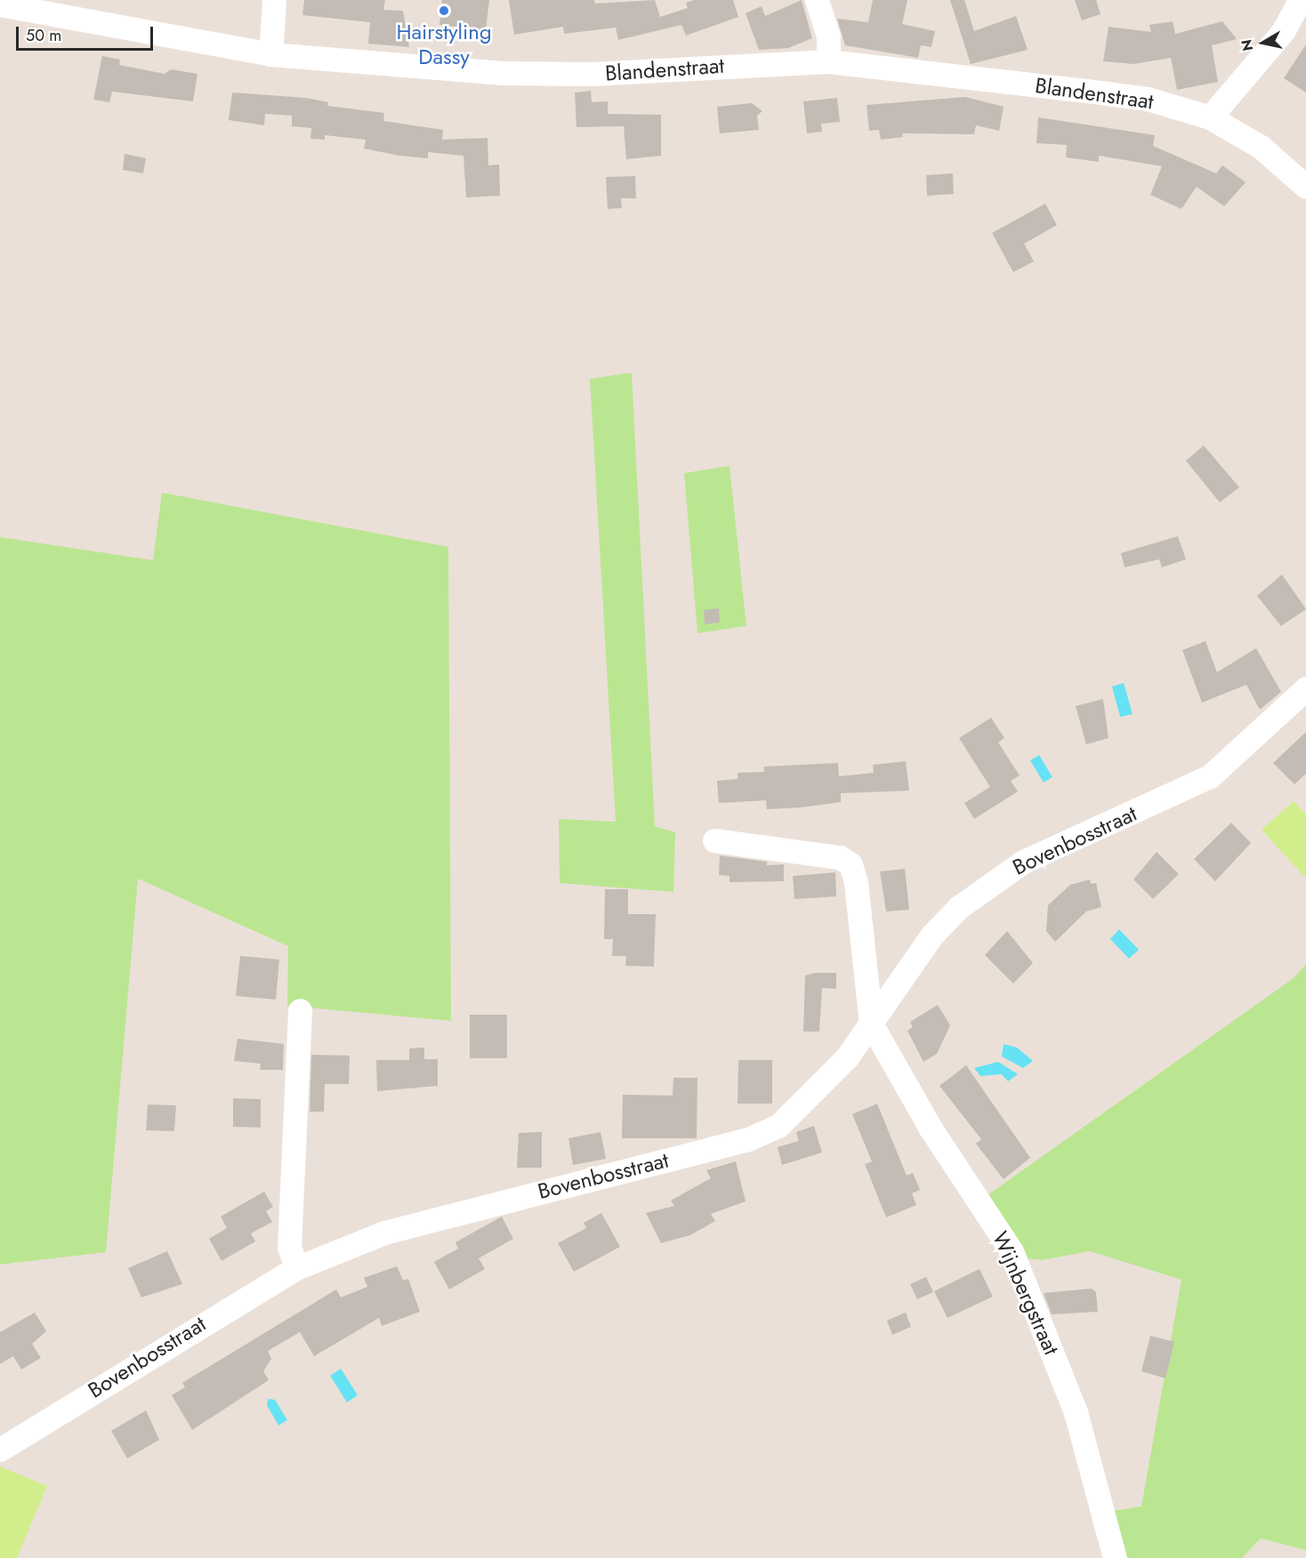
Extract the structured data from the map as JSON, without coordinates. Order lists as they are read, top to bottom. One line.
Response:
{"streets":{"street":["Blandenstraat","Bovenbosstraat","Wijnbergstraat"]},"crossings":[["Bovenbosstraat","Wijnbergstraat"]],"places":["Hairstyling Dassy"],"scale_bar":"50 m","north":"left"}
